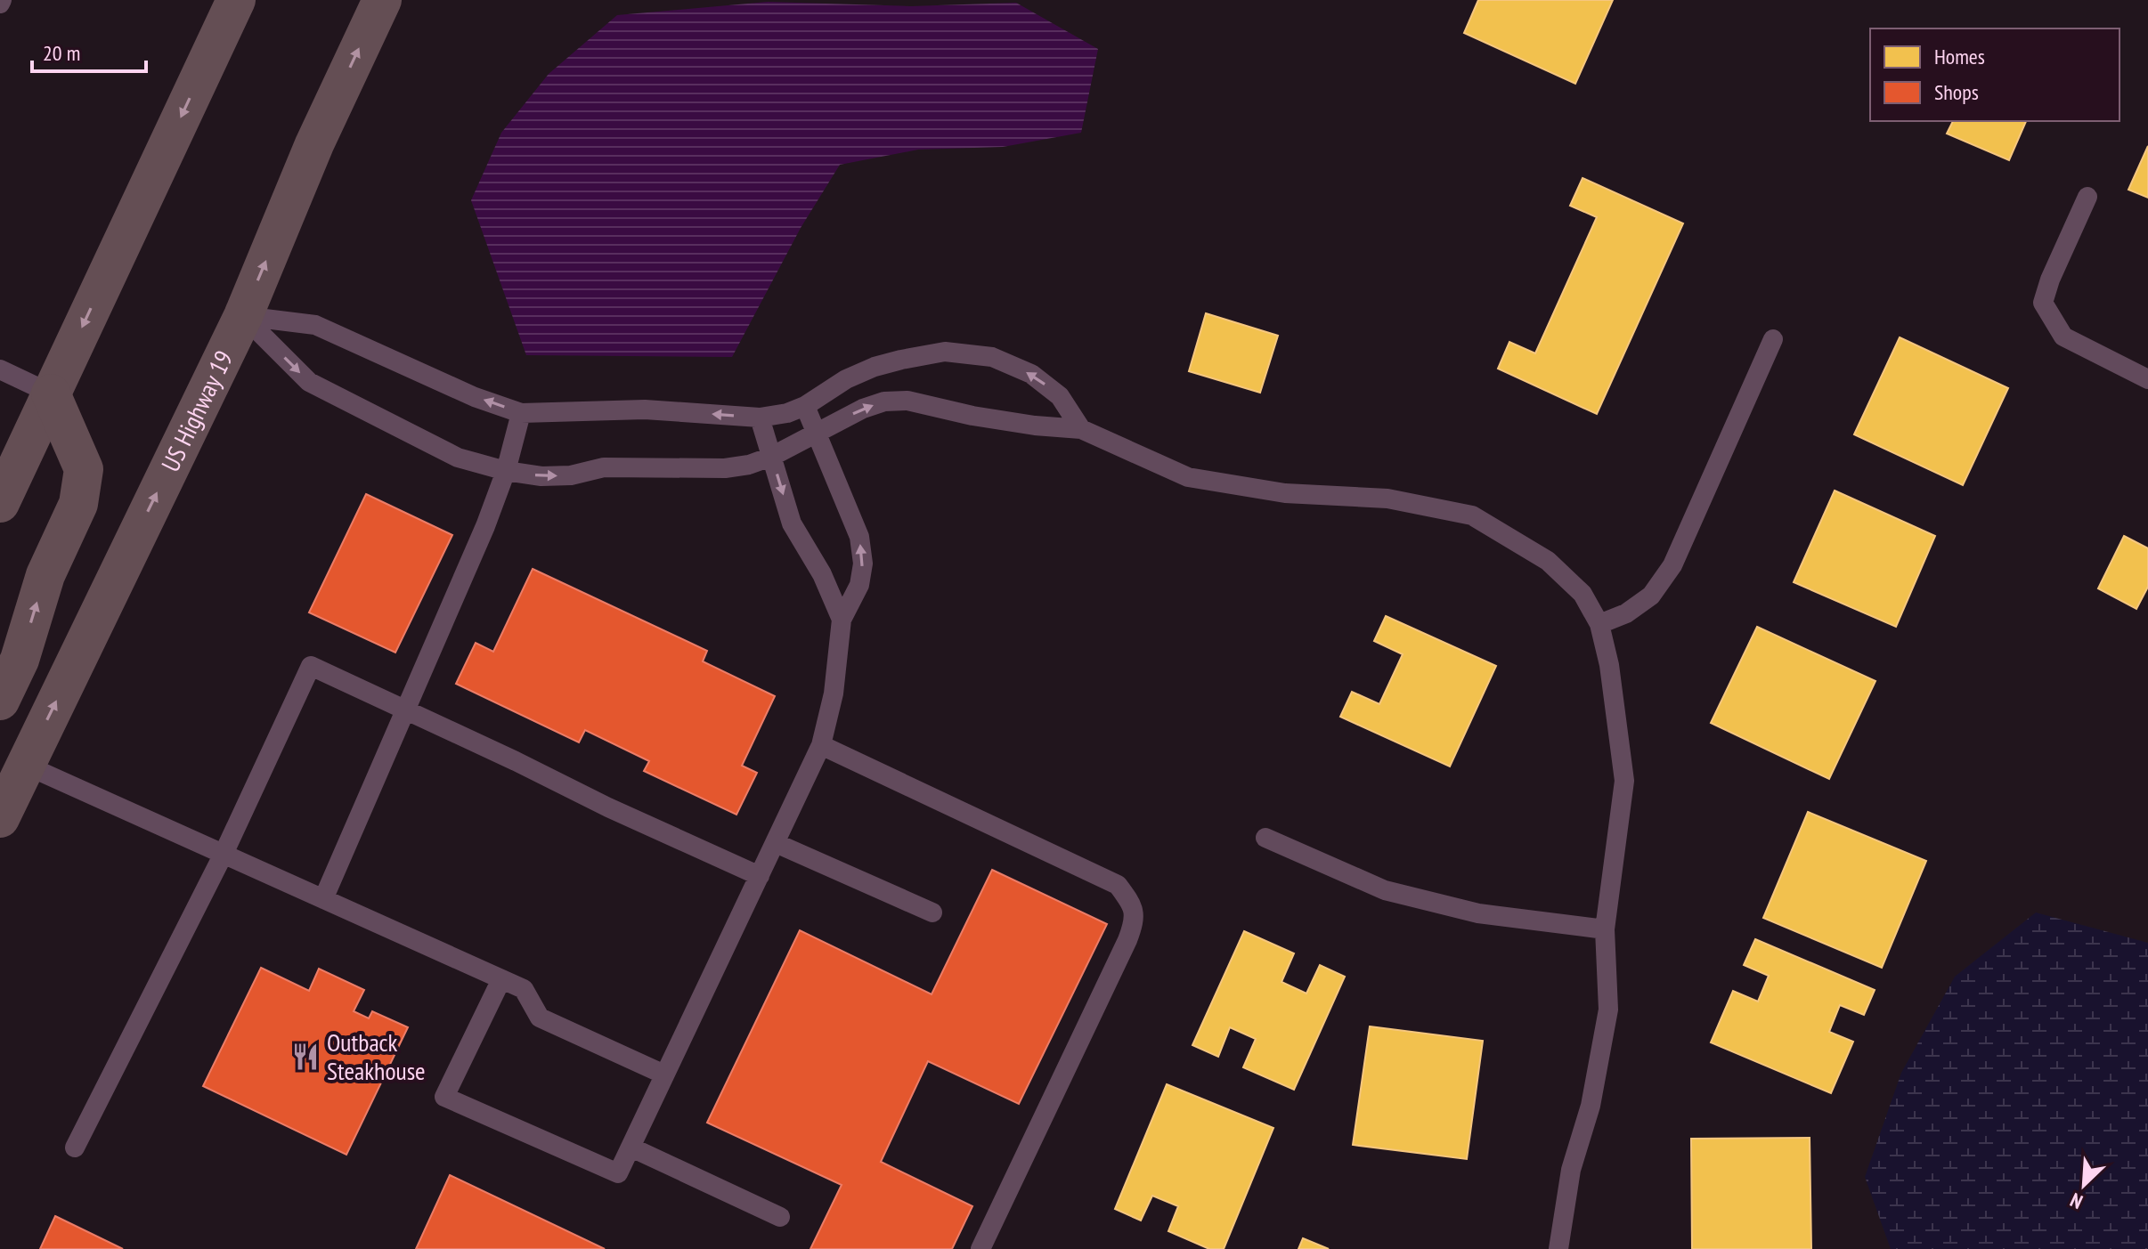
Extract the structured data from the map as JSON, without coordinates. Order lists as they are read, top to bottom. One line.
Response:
{"streets":{"highway":["US Highway 19"]},"places":{"restaurant":["Outback Steakhouse"]},"legend":["Homes","Shops"],"scale_bar":"20 m","north":"bottom left"}
